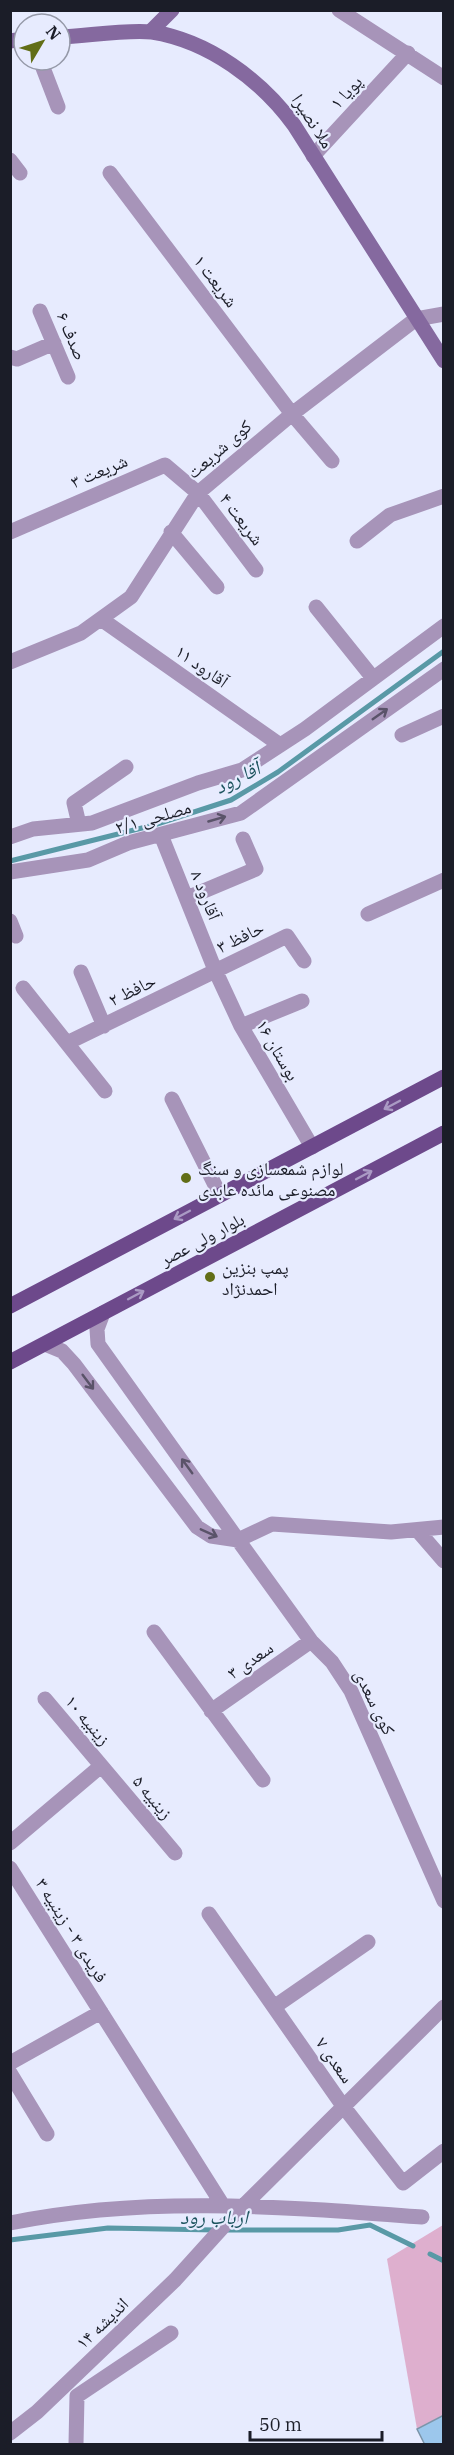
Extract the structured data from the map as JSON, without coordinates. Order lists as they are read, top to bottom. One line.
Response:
{"streets":{"main road":["بلوار ولی عصر"],"street":["پویا ۱","ملا نصیرا","شریعت ۱","صدف ۶","کوی شریعت","شریعت ۳","شریعت ۴","آقارود ۱۱","مصلحی ۲/۱","آقارود ۸","حافظ ۳","حافظ ۲","بوستان ۱۶","سعدی ۳","کوی سعدی","زینبیه ۱۰","زینبیه ۵","فریدی ۳ - زینبیه ۳","سعدی ۷","اندیشه ۱۴"]},"crossings":[["پویا ۱","ملا نصیرا"],["ملا نصیرا","کوی شریعت"],["شریعت ۱","کوی شریعت"],["کوی شریعت","شریعت ۳"],["کوی شریعت","شریعت ۴"],["کوی شریعت","آقارود ۱۱"],["شریعت ۳","شریعت ۴"],["مصلحی ۲/۱","آقارود ۸"],["آقارود ۸","حافظ ۳"],["آقارود ۸","حافظ ۲"],["آقارود ۸","بوستان ۱۶"],["حافظ ۳","حافظ ۲"],["حافظ ۳","بوستان ۱۶"],["حافظ ۲","بوستان ۱۶"],["بوستان ۱۶","بلوار ولی عصر"],["بلوار ولی عصر","کوی سعدی"],["سعدی ۳","کوی سعدی"],["زینبیه ۱۰","زینبیه ۵"]],"water":["آقا رود","ارباب رود"],"places":["لوازم شمعسازی و سنگ مصنوعی مائده عابدی","پمپ بنزین احمدنژاد"],"scale_bar":"50 m","north":"top right"}
